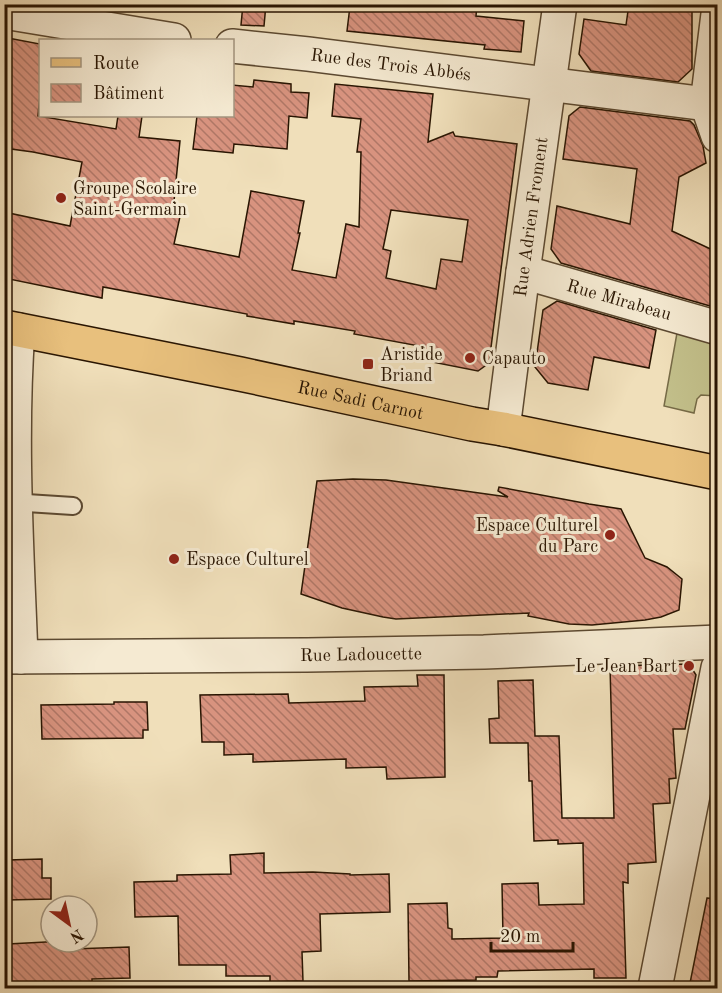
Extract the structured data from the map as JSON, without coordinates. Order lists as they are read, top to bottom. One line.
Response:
{"streets":{"main road":["Rue Sadi Carnot"],"street":["Rue des Trois Abbés","Rue Adrien Froment","Rue Mirabeau","Rue Ladoucette"]},"crossings":[["Rue des Trois Abbés","Rue Adrien Froment"],["Rue Adrien Froment","Rue Mirabeau"],["Rue Adrien Froment","Rue Sadi Carnot"]],"places":{"other":["Groupe Scolaire Saint-Germain","Capauto","Espace Culturel du Parc","Espace Culturel","Le Jean Bart"],"transit":["Aristide Briand"]},"legend":["Route","Bâtiment"],"scale_bar":"20 m","north":"bottom right"}
